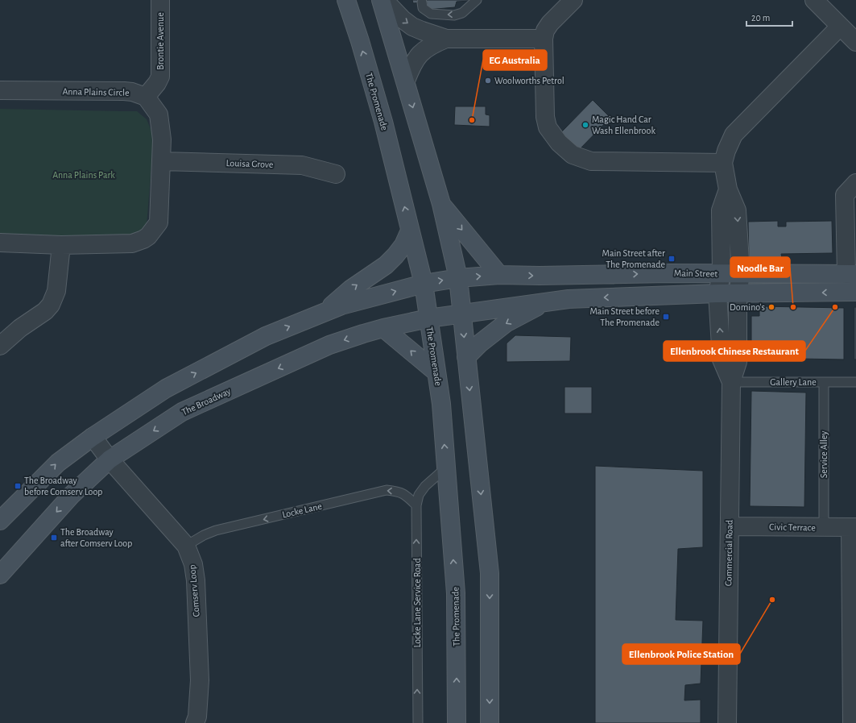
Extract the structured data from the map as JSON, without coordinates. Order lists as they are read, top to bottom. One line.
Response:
{"streets":{"main road":["The Promenade","Main Street","The Broadway"],"street":["Brontie Avenue","Anna Plains Circle","Louisa Grove","Civic Terrace","Commercial Road","Comserv Loop"],"lane":["Gallery Lane","Service Alley","Locke Lane","Locke Lane Service Road"]},"crossings":[["Brontie Avenue","Anna Plains Circle"],["The Promenade","The Broadway"],["The Promenade","Locke Lane Service Road"],["Main Street","The Broadway"],["Main Street","Commercial Road"],["Gallery Lane","Service Alley"],["Gallery Lane","Commercial Road"],["The Broadway","Comserv Loop"],["Service Alley","Civic Terrace"],["Locke Lane","Comserv Loop"],["Locke Lane","Locke Lane Service Road"],["Civic Terrace","Commercial Road"]],"one_way":["Locke Lane","Locke Lane Service Road"],"parks":["Anna Plains Park"],"places":{"other":["Woolworths Petrol","EG Australia","Magic Hand Car Wash Ellenbrook","Domino's","Noodle Bar","Ellenbrook Chinese Restaurant","Ellenbrook Police Station"],"transit":["Main Street after The Promenade","Main Street before The Promenade","The Broadway before Comserv Loop","The Broadway after Comserv Loop"]},"scale_bar":"20 m"}
